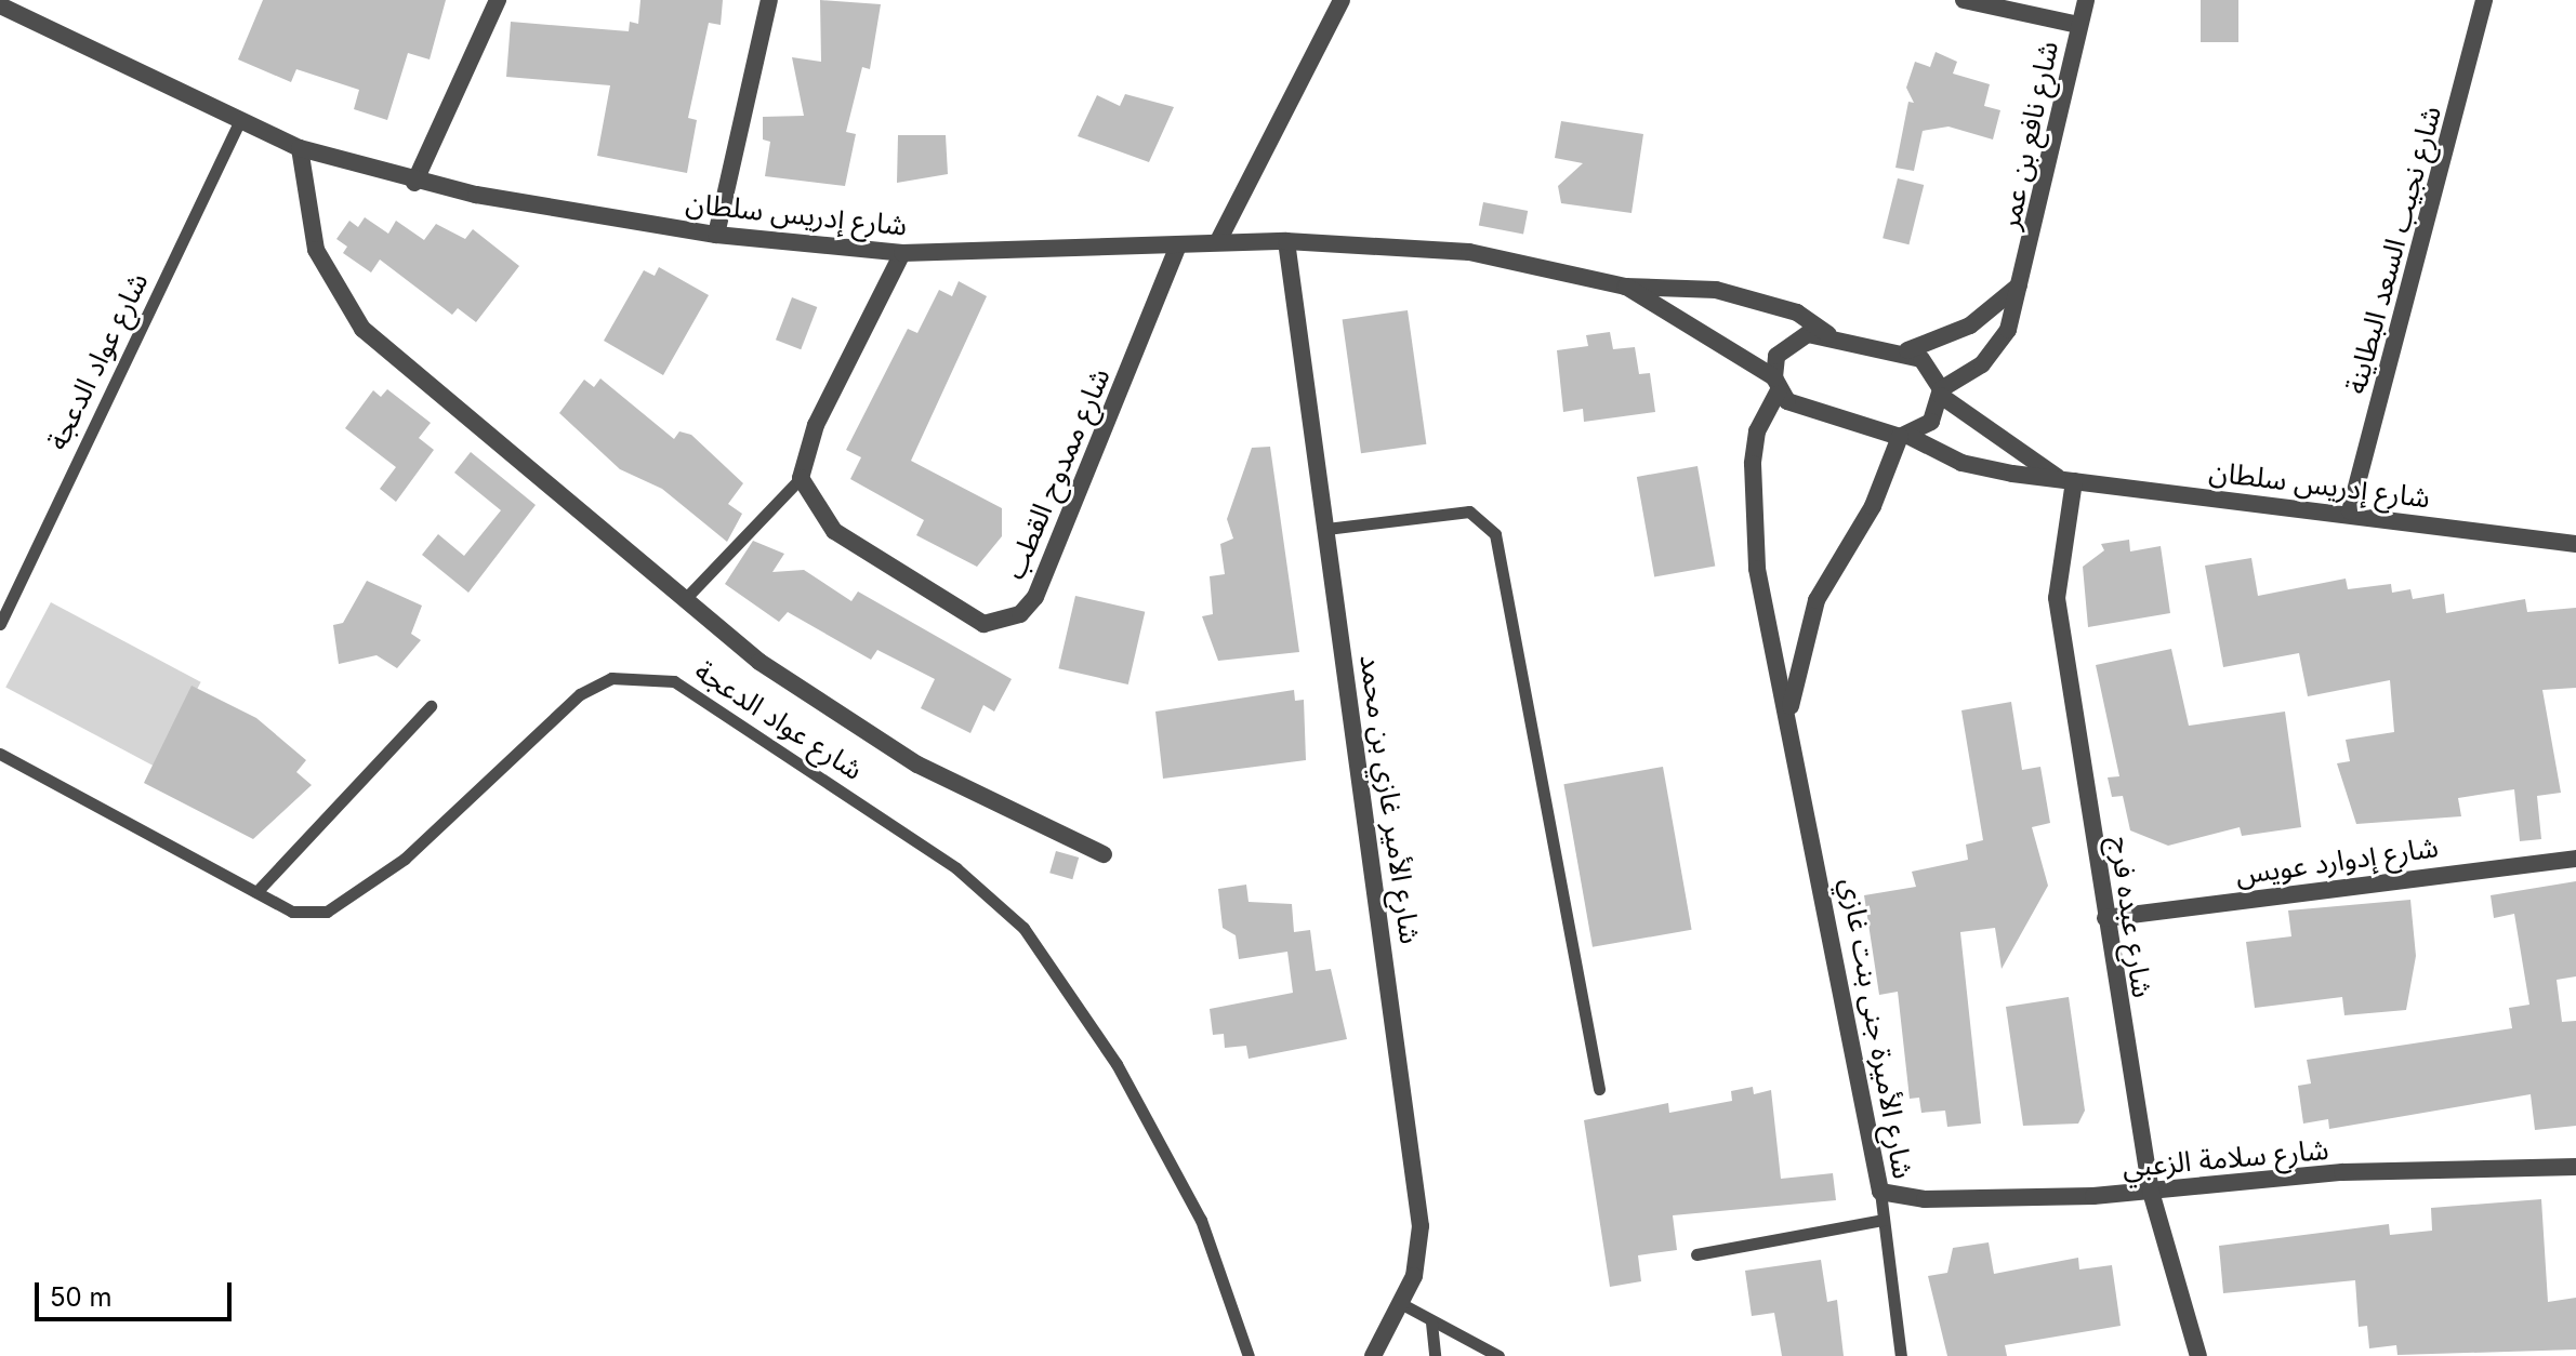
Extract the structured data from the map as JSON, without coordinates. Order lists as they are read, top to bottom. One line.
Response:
{"streets":{"street":["شارع نافع بن عمر","شارع إدريس سلطان","شارع نجيب السعد البطاينة","شارع عواد الدعجة","شارع ممدوح القطب","شارع الأمير غازي بن محمد","شارع إدوارد عويس","شارع عبده فرج","شارع الأميرة جنى بنت غازي","شارع سلامة الزعبي"]},"crossings":[["شارع نافع بن عمر","شارع إدريس سلطان"],["شارع إدريس سلطان","شارع نجيب السعد البطاينة"],["شارع إدريس سلطان","شارع عواد الدعجة"],["شارع إدريس سلطان","شارع ممدوح القطب"],["شارع إدريس سلطان","شارع الأمير غازي بن محمد"],["شارع إدريس سلطان","شارع عبده فرج"],["شارع إدريس سلطان","شارع الأميرة جنى بنت غازي"],["شارع إدوارد عويس","شارع عبده فرج"],["شارع عبده فرج","شارع سلامة الزعبي"],["شارع الأميرة جنى بنت غازي","شارع سلامة الزعبي"]],"scale_bar":"50 m"}
